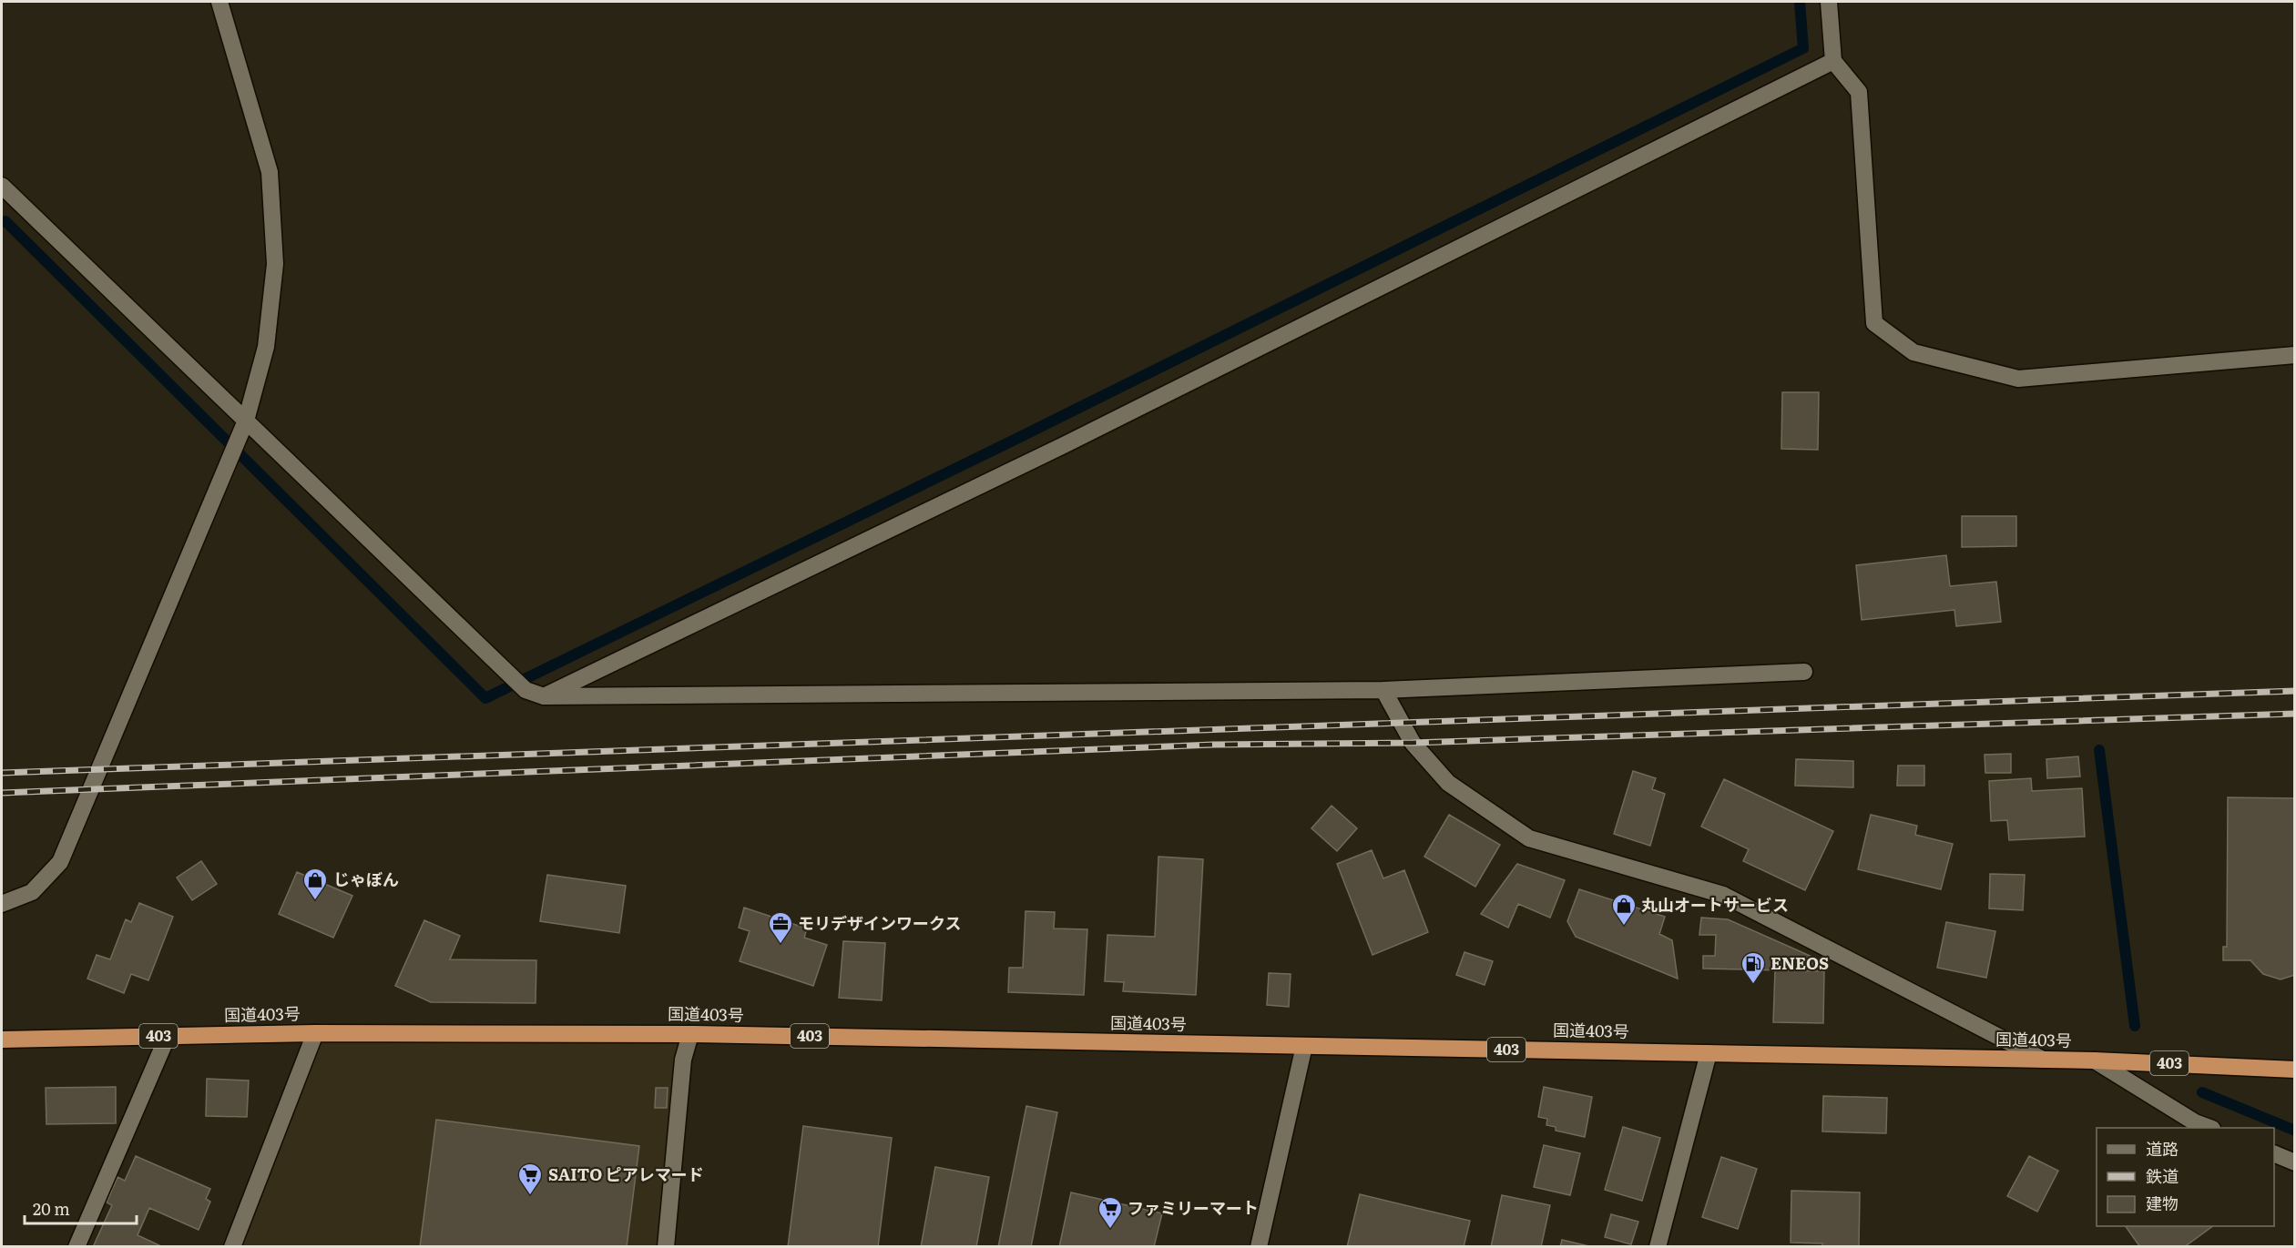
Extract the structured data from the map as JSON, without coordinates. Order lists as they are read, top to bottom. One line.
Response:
{"streets":{"highway":["国道403号","403"]},"places":{"shop":["じゃぼん","丸山オートサービス"],"office":["モリデザインワークス"],"fuel station":["ENEOS"],"supermarket":["SAITO ピアレマード","ファミリーマート"]},"legend":["道路","鉄道","建物"],"scale_bar":"20 m"}
